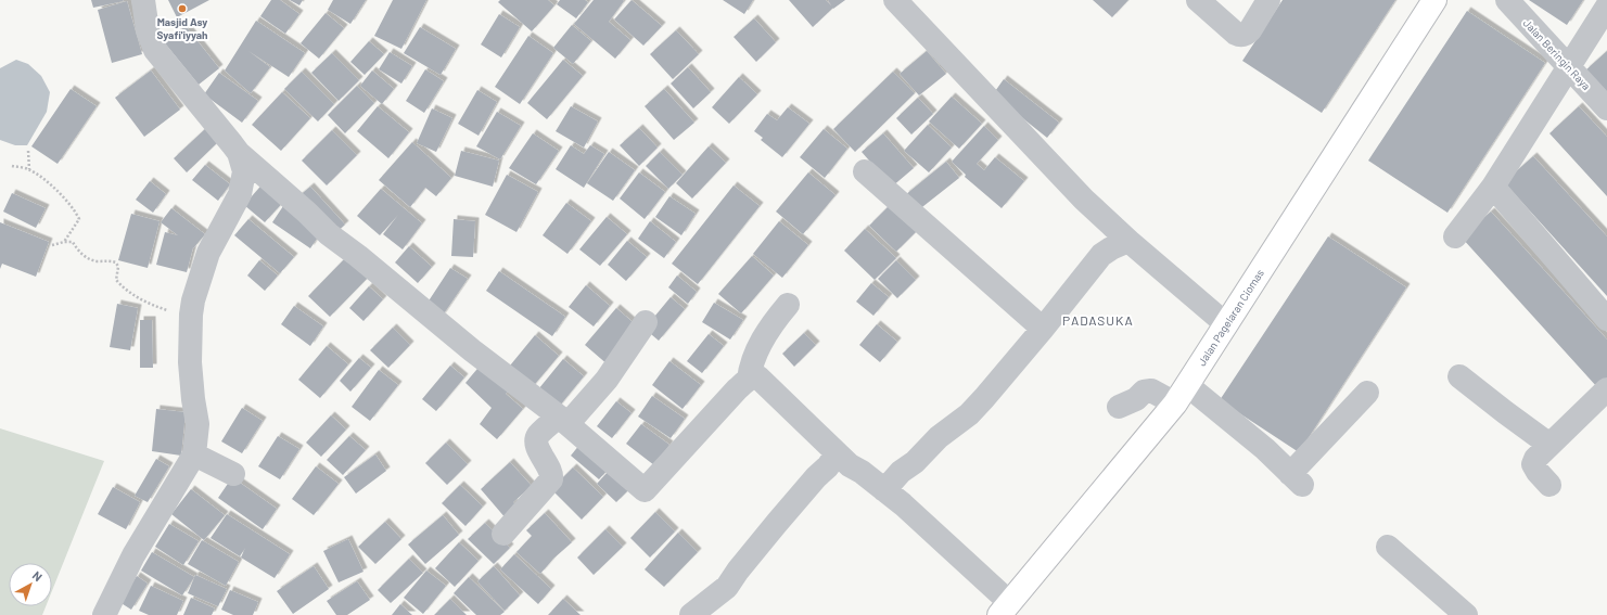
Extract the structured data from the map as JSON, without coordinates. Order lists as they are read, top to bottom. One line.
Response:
{"streets":{"main road":["Jalan Pagelaran Ciomas"],"street":["Jalan Beringin Raya"]},"districts":["PADASUKA"],"places":["Masjid Asy Syafi'iyyah"],"north":"top right"}
